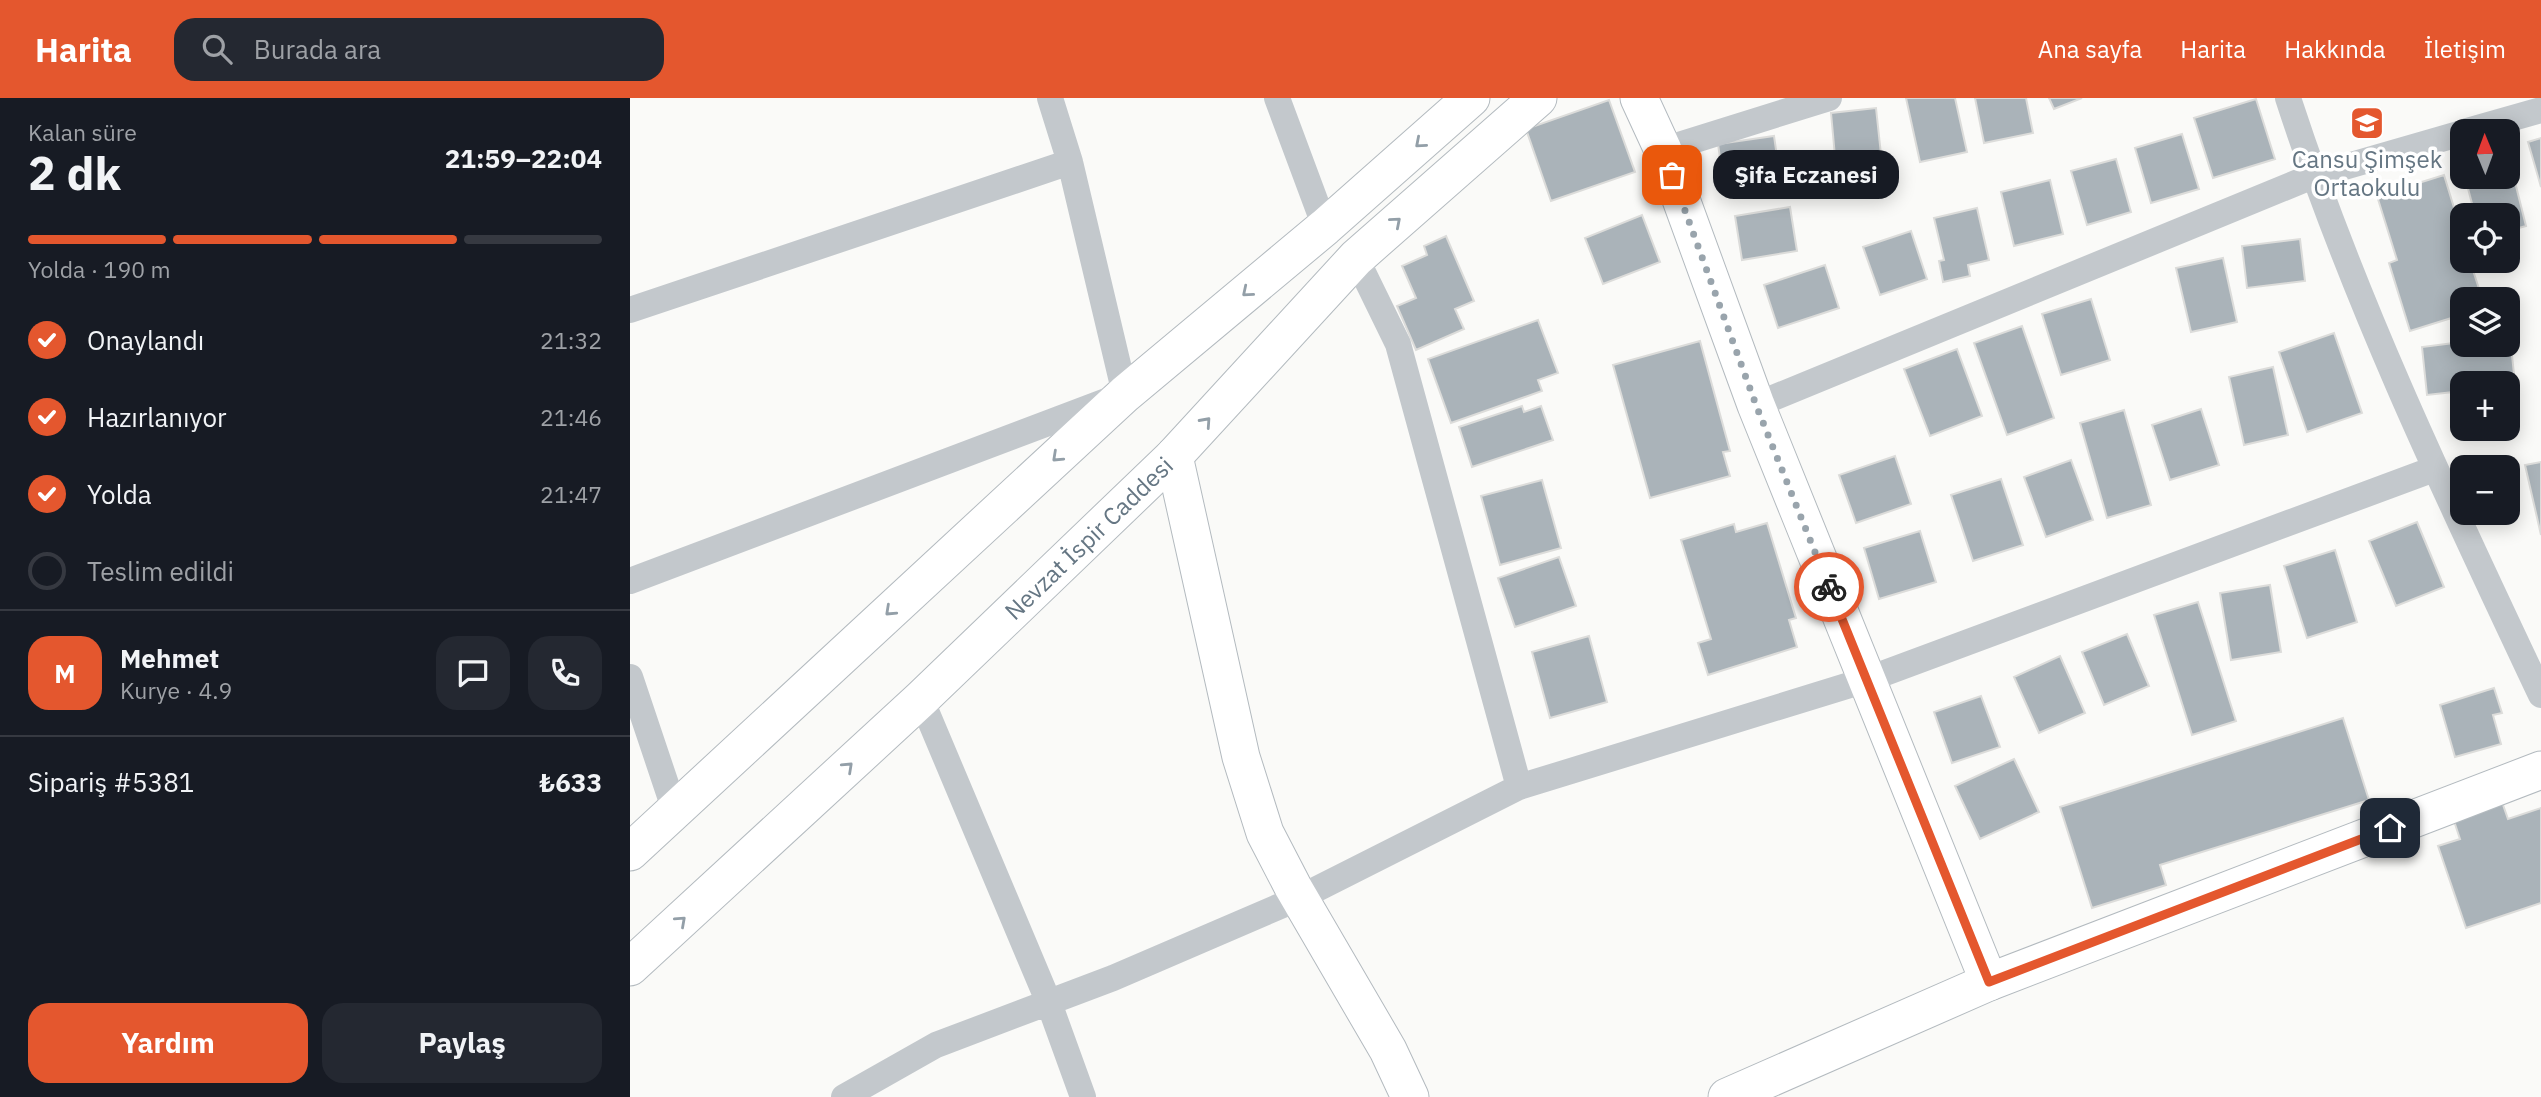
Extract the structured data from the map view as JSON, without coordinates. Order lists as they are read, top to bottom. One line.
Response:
{"streets":{"street":["Nevzat İspir Caddesi"]},"places":{"school or university":["Cansu Şimşek Ortaokulu"],"other":["Şifa Eczanesi"]},"north":"top","page":{"header":"Harita","search":"Burada ara","nav":["Ana sayfa","Harita","Hakkında","İletişim"],"heading":["2 dk","Kalan süre","21:59–22:04"],"panel":["Mehmet","Kurye · 4.9","Sipariş #5381","₺633"],"map_buttons":["+","−"],"bubble":"Şifa Eczanesi","bar":"Yolda · 190 m","list":[["Onaylandı","21:32"],["Hazırlanıyor","21:46"],["Yolda","21:47"],"Teslim edildi"],"round":"M","buttons":["Yardım","Paylaş"]}}
